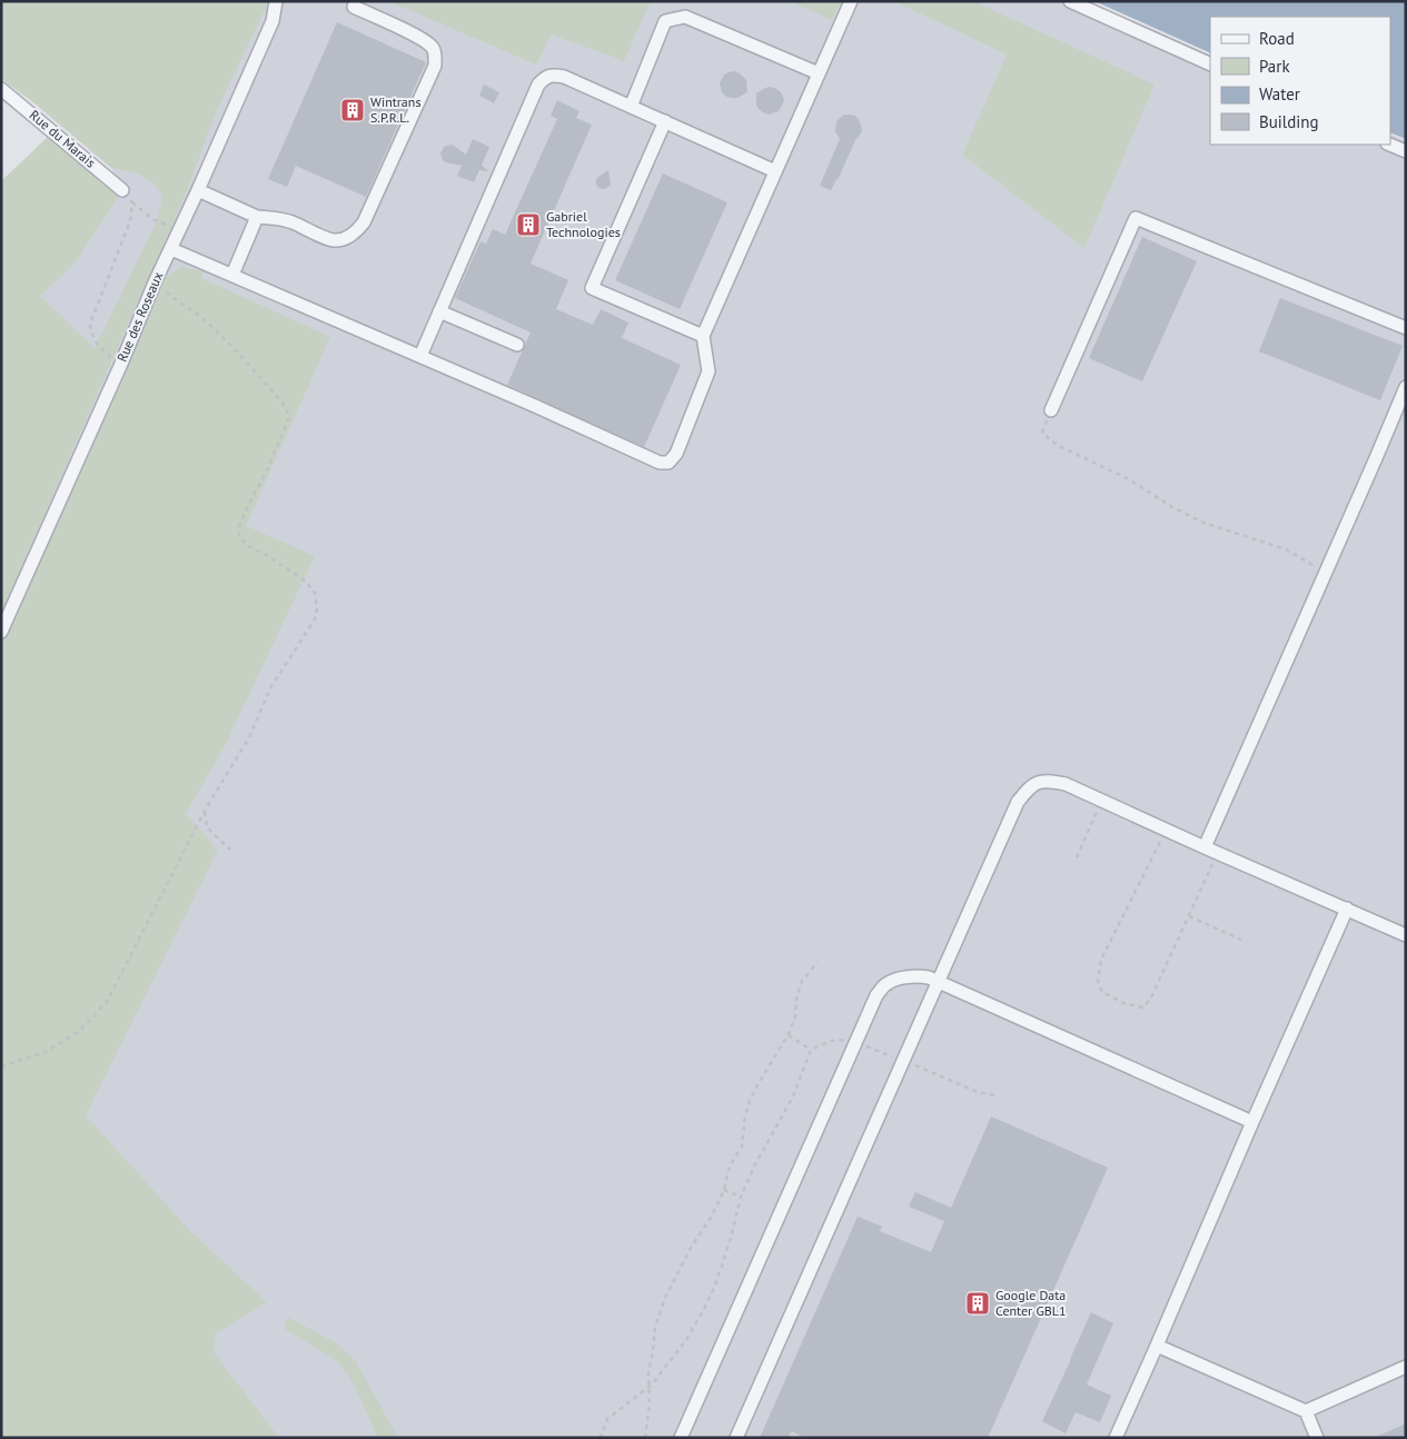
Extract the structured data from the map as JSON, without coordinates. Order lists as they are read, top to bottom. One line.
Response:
{"streets":{"street":["Rue du Marais","Rue des Roseaux"]},"places":{"building":["Wintrans S.P.R.L.","Gabriel Technologies","Google Data Center GBL1"]},"legend":["Road","Park","Water","Building"]}
